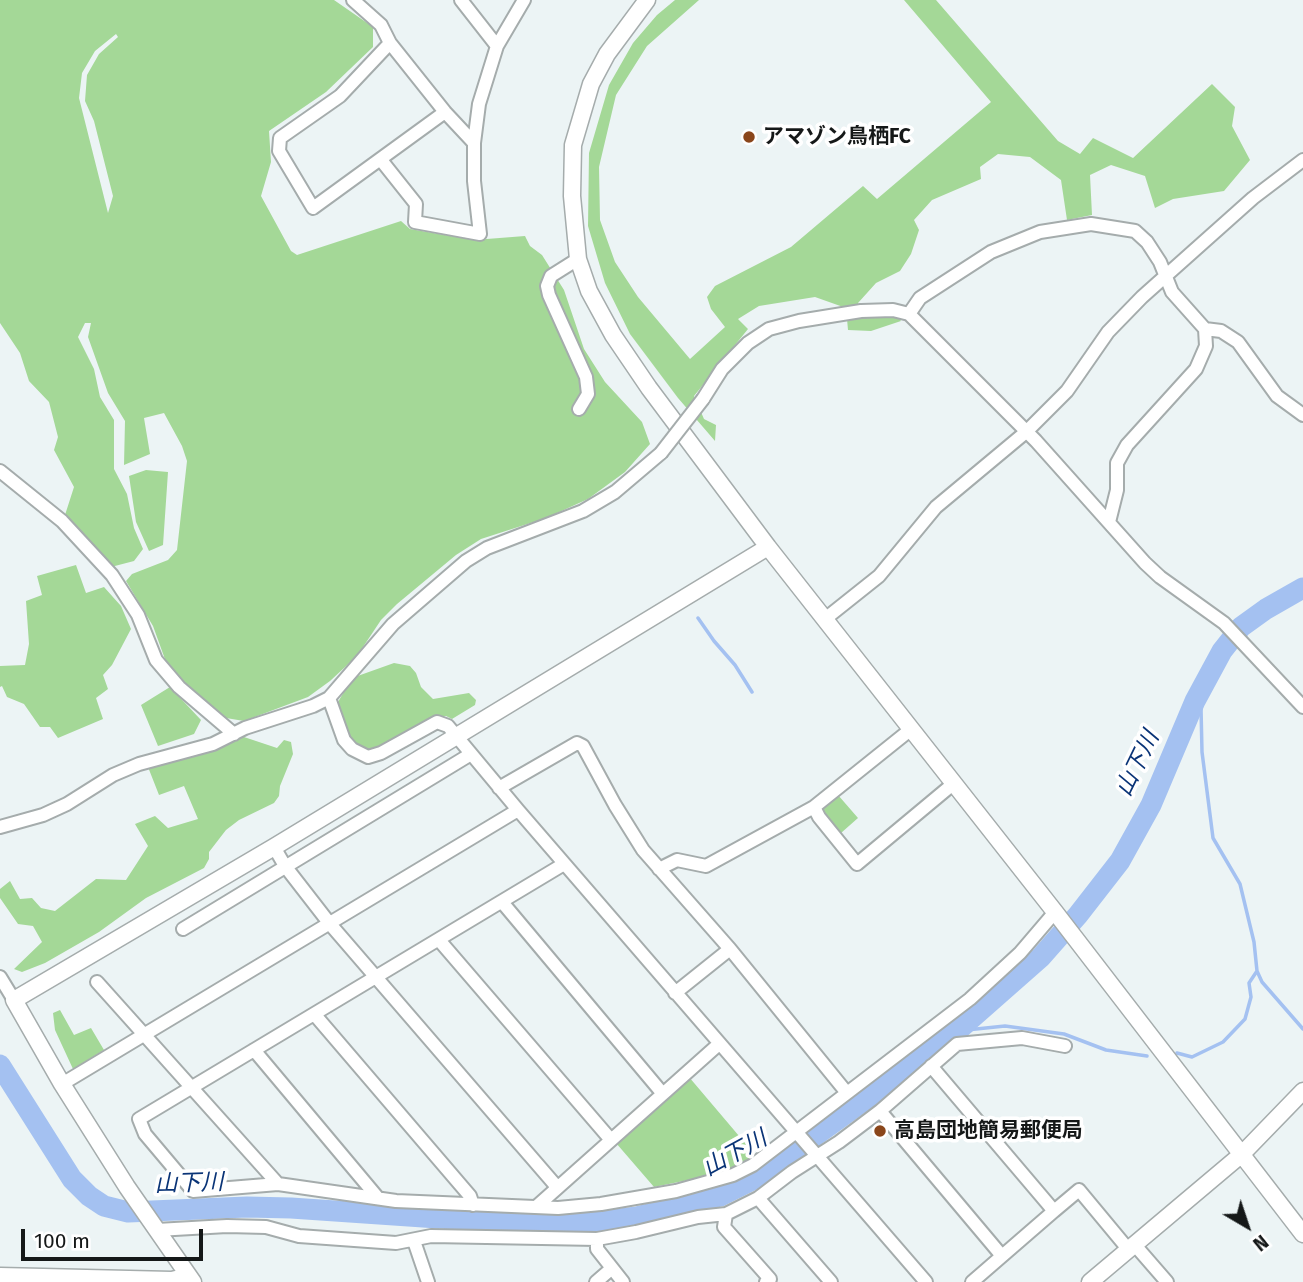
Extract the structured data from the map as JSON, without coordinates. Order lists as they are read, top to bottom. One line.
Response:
{"water":["山下川"],"places":["アマゾン鳥栖FC","高島団地簡易郵便局"],"scale_bar":"100 m","north":"bottom right"}
